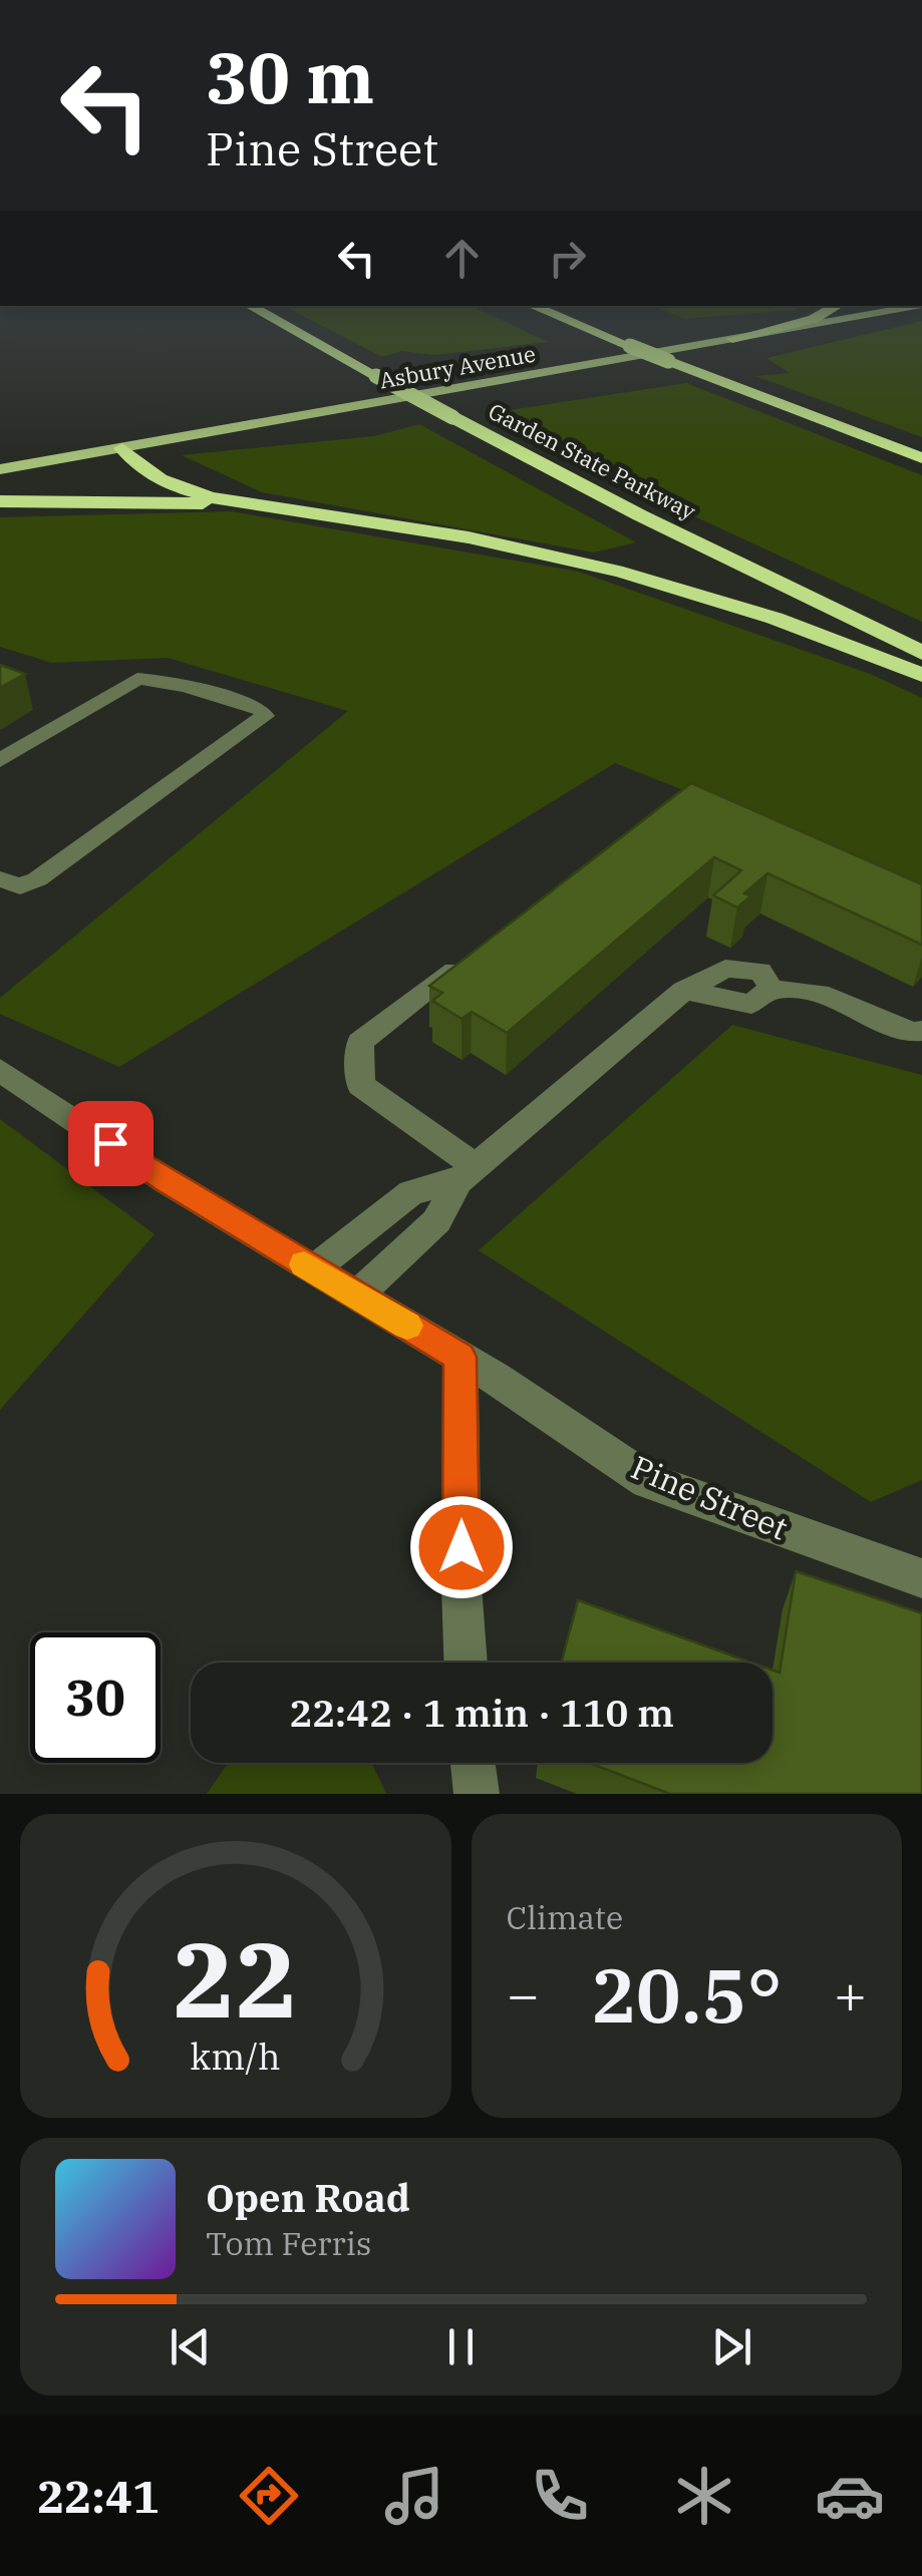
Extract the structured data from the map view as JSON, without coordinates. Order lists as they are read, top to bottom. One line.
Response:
{"streets":{"highway":["Garden State Parkway"],"main road":["Asbury Avenue"],"street":["Pine Street"]},"page":{"turn":["30 m","Pine Street"],"limit":"30","trip":"22:42 · 1 min · 110 m","tile":"Climate","heat":["−","20.5°","+"],"song":["Open Road","Tom Ferris"],"tabs":"22:41","gauge":["22","km/h"]}}
